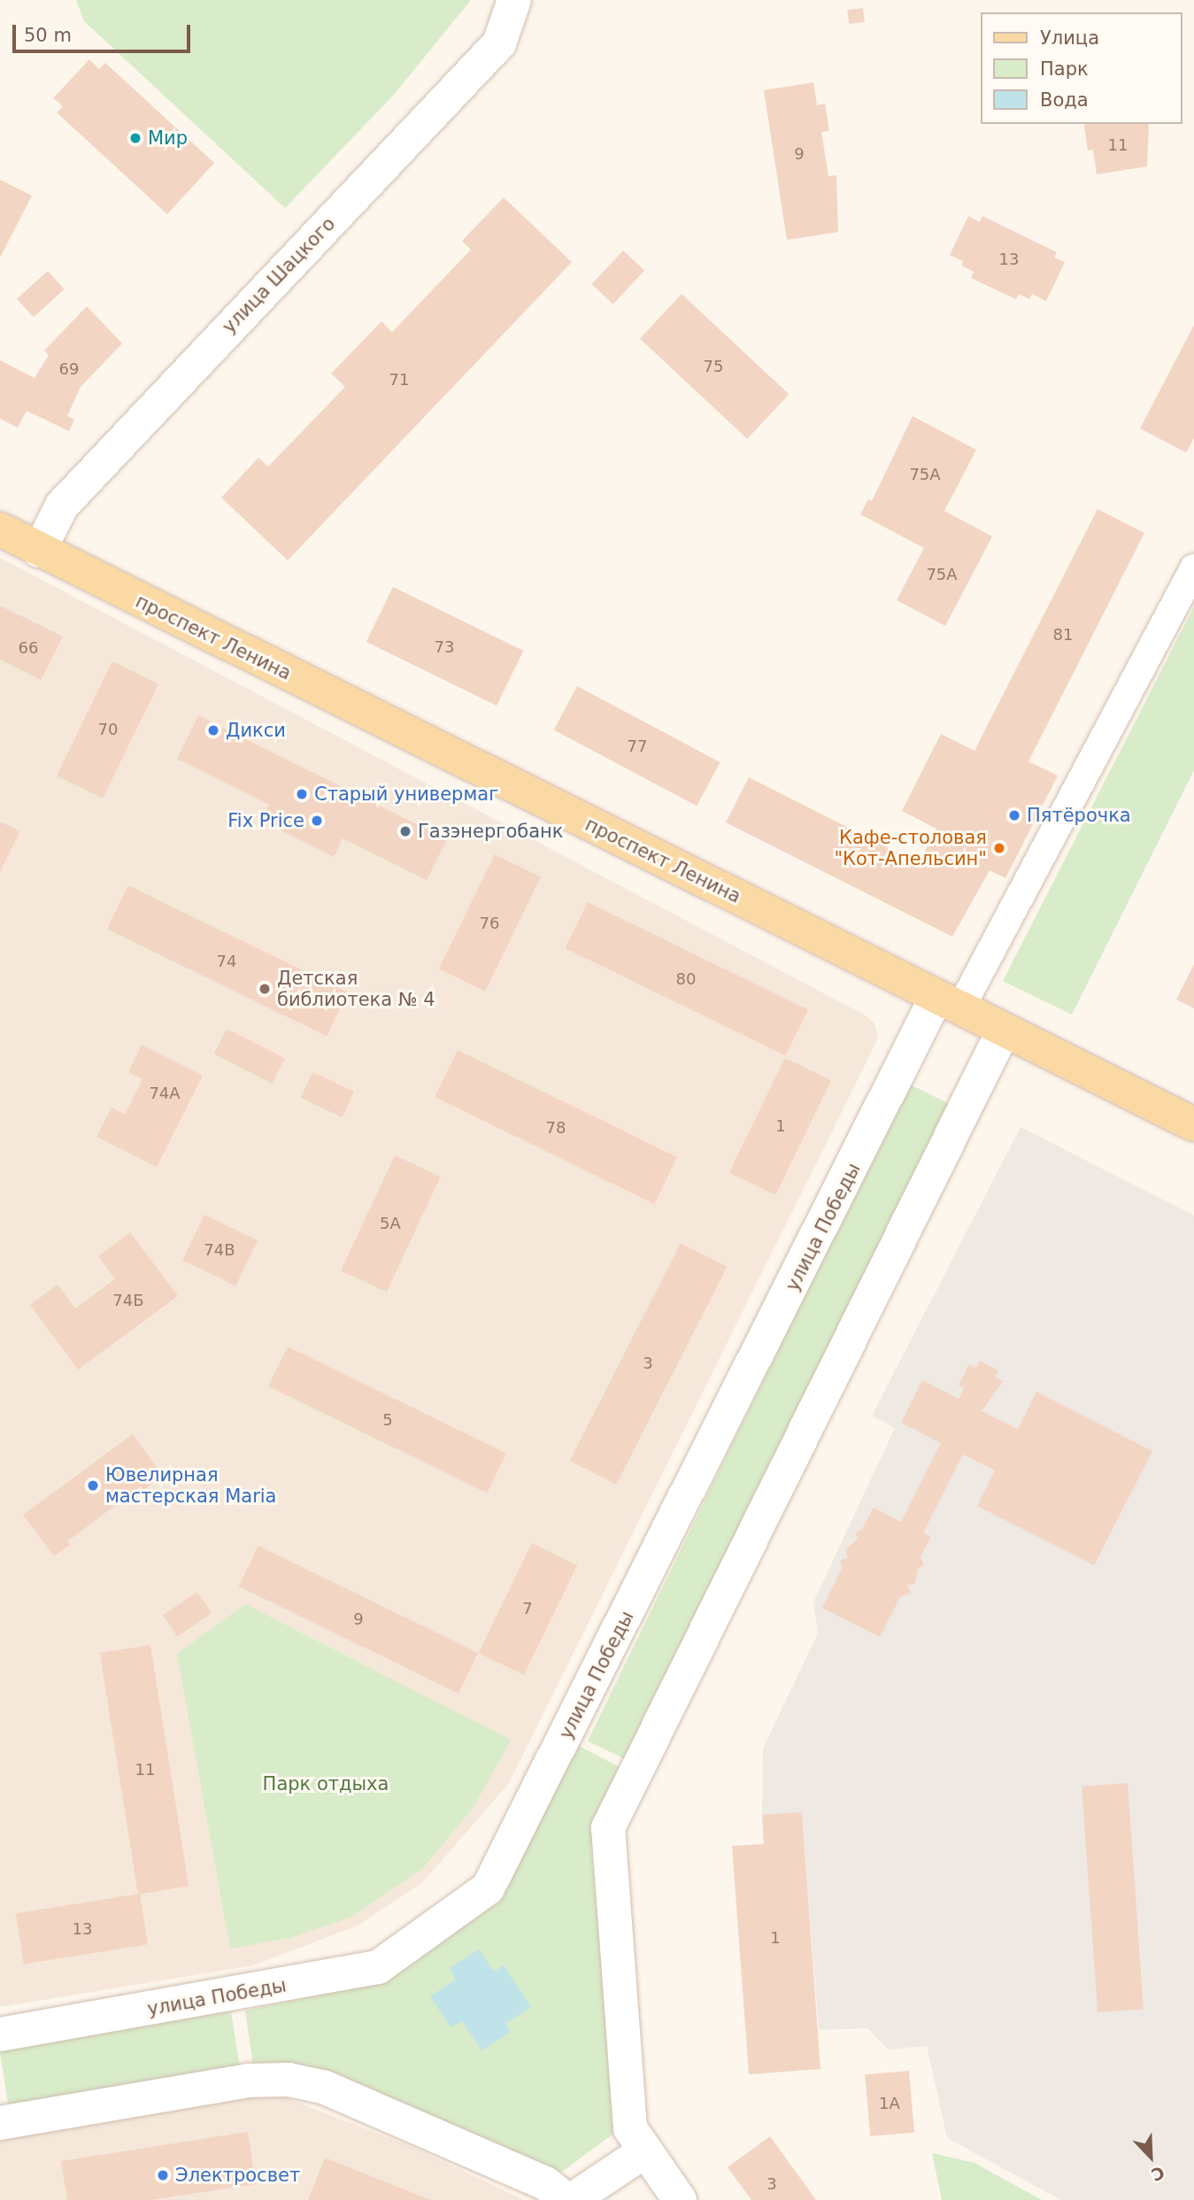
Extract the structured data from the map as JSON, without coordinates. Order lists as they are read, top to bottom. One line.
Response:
{"streets":{"main road":["проспект Ленина"],"street":["улица Шацкого","улица Победы"]},"crossings":[["улица Шацкого","проспект Ленина"],["проспект Ленина","улица Победы"]],"parks":["Парк отдыха"],"places":["Мир","Дикси","Старый универмаг","Пятёрочка","Fix Price","Газэнергобанк","Кафе-столовая \"Кот-Апельсин\"","Детская библиотека № 4","Ювелирная мастерская Maria","Электросвет"],"house_numbers":["11","9","13","75","69","71","75А","75А","81","73","66","70","77","76","74","80","74А","1","78","5А","74В","74Б","3","5","7","9","11","13","1","1А","3"],"legend":["Улица","Парк","Вода"],"scale_bar":"50 m","north":"bottom right"}
